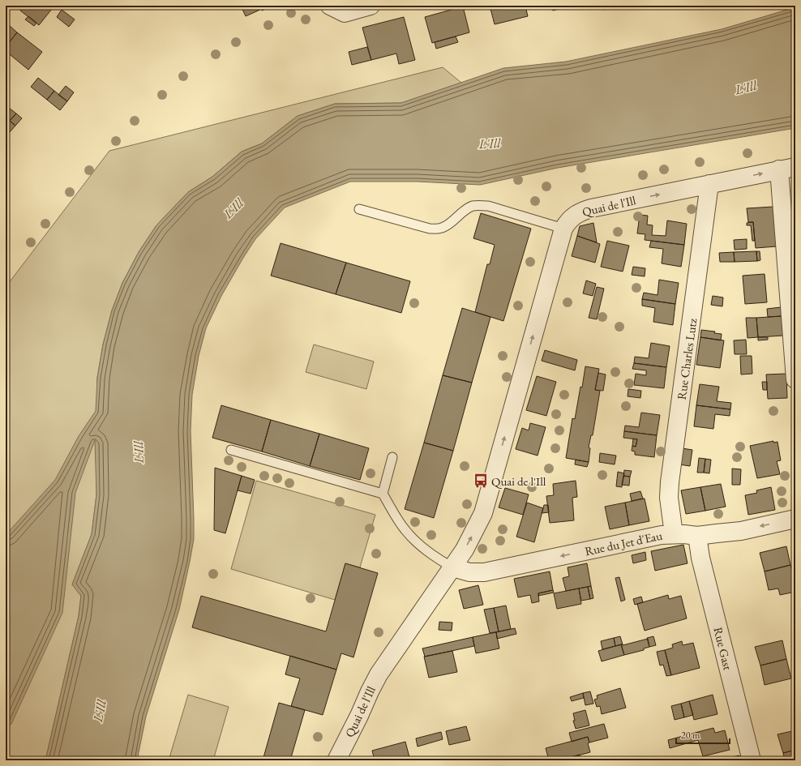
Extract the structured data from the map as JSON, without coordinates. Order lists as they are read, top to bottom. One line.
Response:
{"streets":{"street":["Quai de l'Ill","Rue Charles Lutz","Rue du Jet d'Eau","Rue Gast"]},"crossings":[["Quai de l'Ill","Rue Charles Lutz"],["Quai de l'Ill","Rue du Jet d'Eau"],["Rue Charles Lutz","Rue du Jet d'Eau"],["Rue du Jet d'Eau","Rue Gast"]],"one_way":["Quai de l'Ill","Rue du Jet d'Eau"],"water":["L'Ill"],"places":{"bus stop":["Quai de l'Ill"]},"scale_bar":"20 m"}
